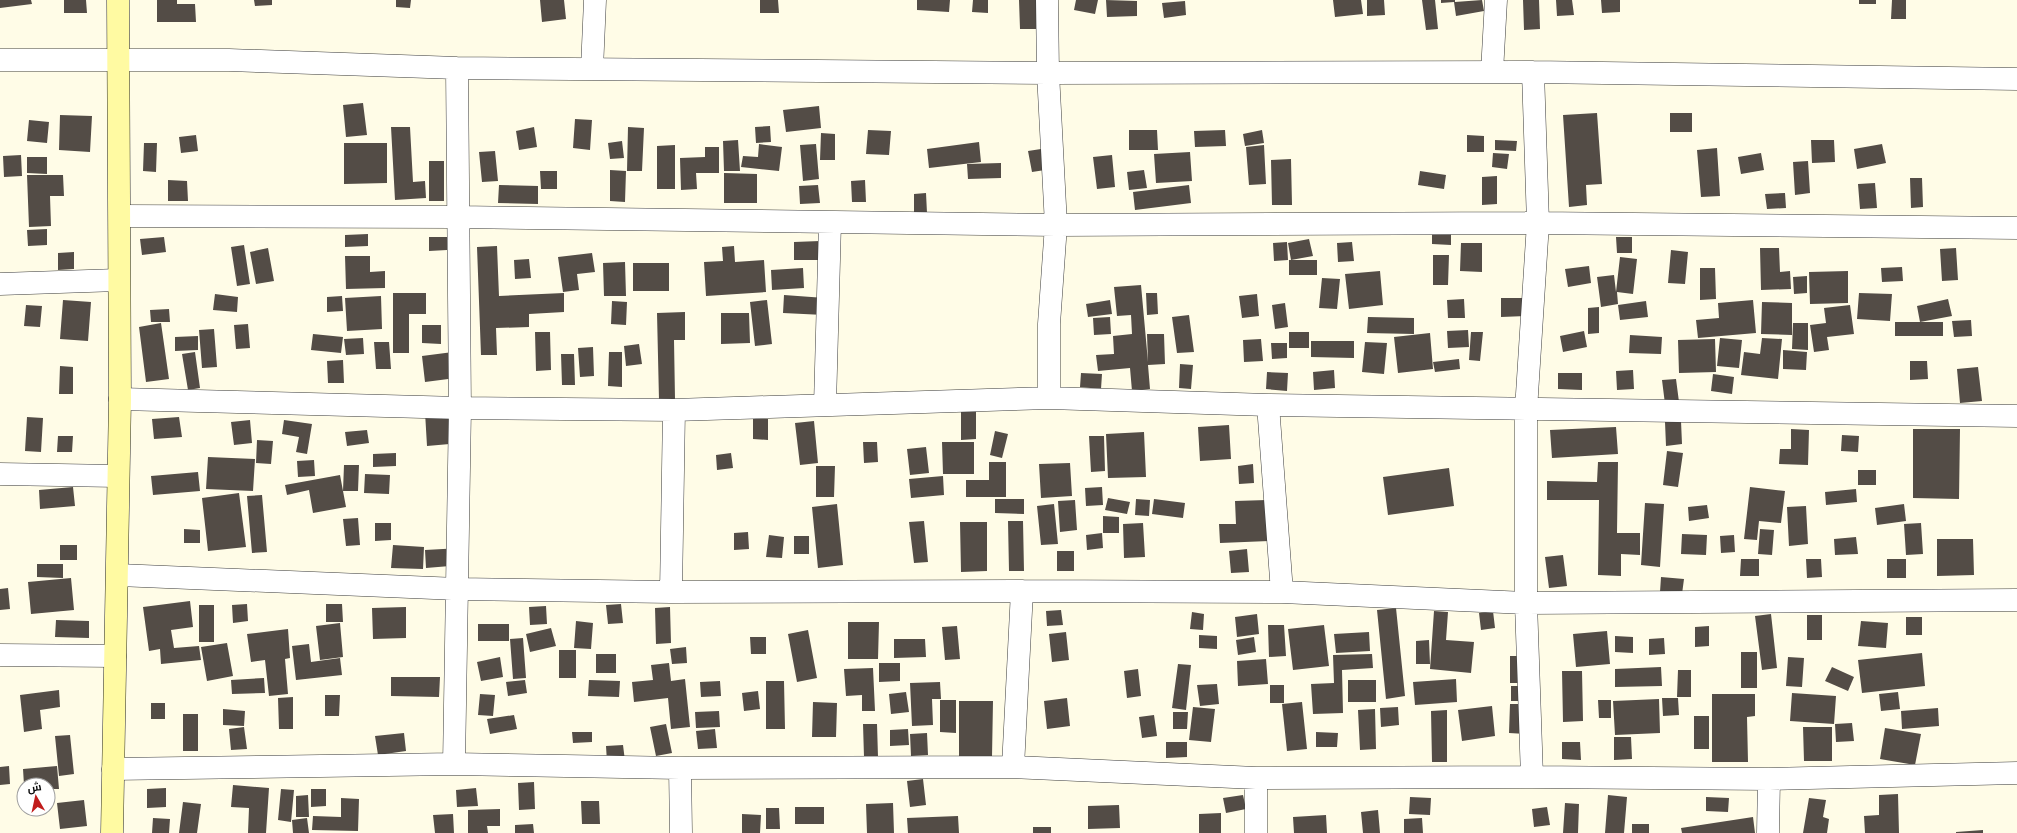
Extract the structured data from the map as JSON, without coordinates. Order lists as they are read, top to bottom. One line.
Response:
{"north":"top"}
